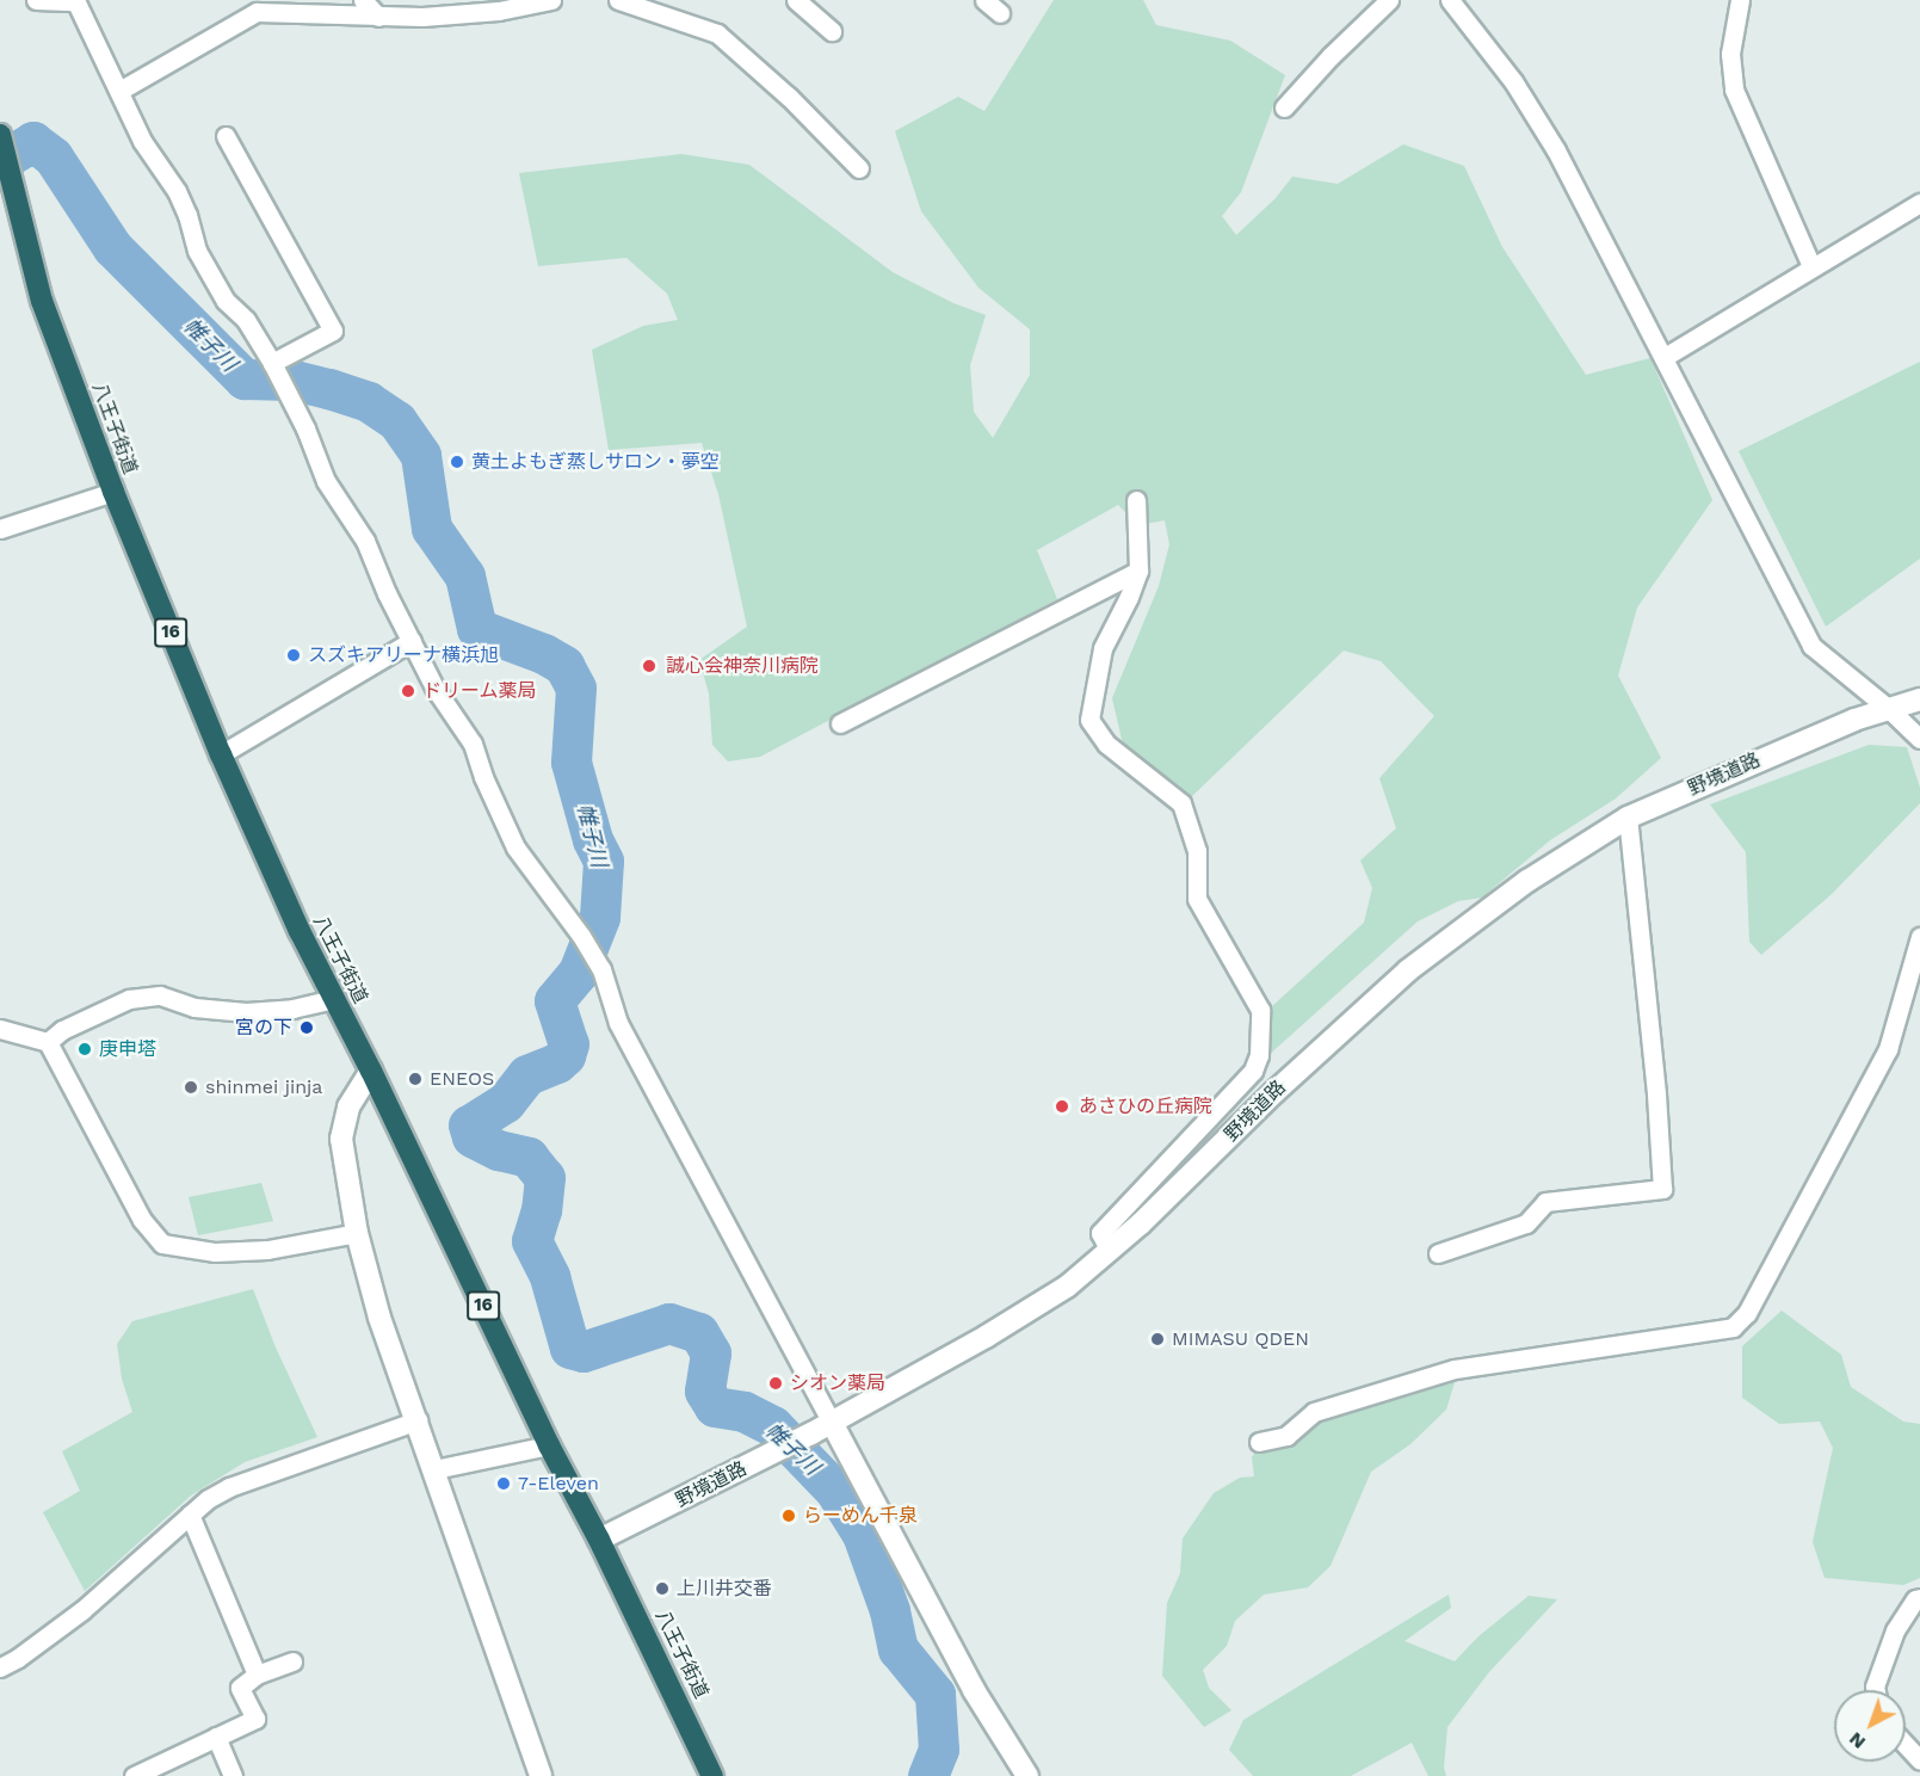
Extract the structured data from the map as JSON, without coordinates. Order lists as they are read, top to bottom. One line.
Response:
{"streets":{"highway":["八王子街道","16"],"street":["野境道路"]},"crossings":[["八王子街道","野境道路"]],"water":["帷子川"],"places":["黄土よもぎ蒸しサロン・夢空","スズキアリーナ横浜旭","誠心会神奈川病院","ドリーム薬局","宮の下","庚申塔","ENEOS","shinmei jinja","あさひの丘病院","MIMASU QDEN","シオン薬局","7-Eleven","らーめん千泉","上川井交番"],"north":"bottom left"}
